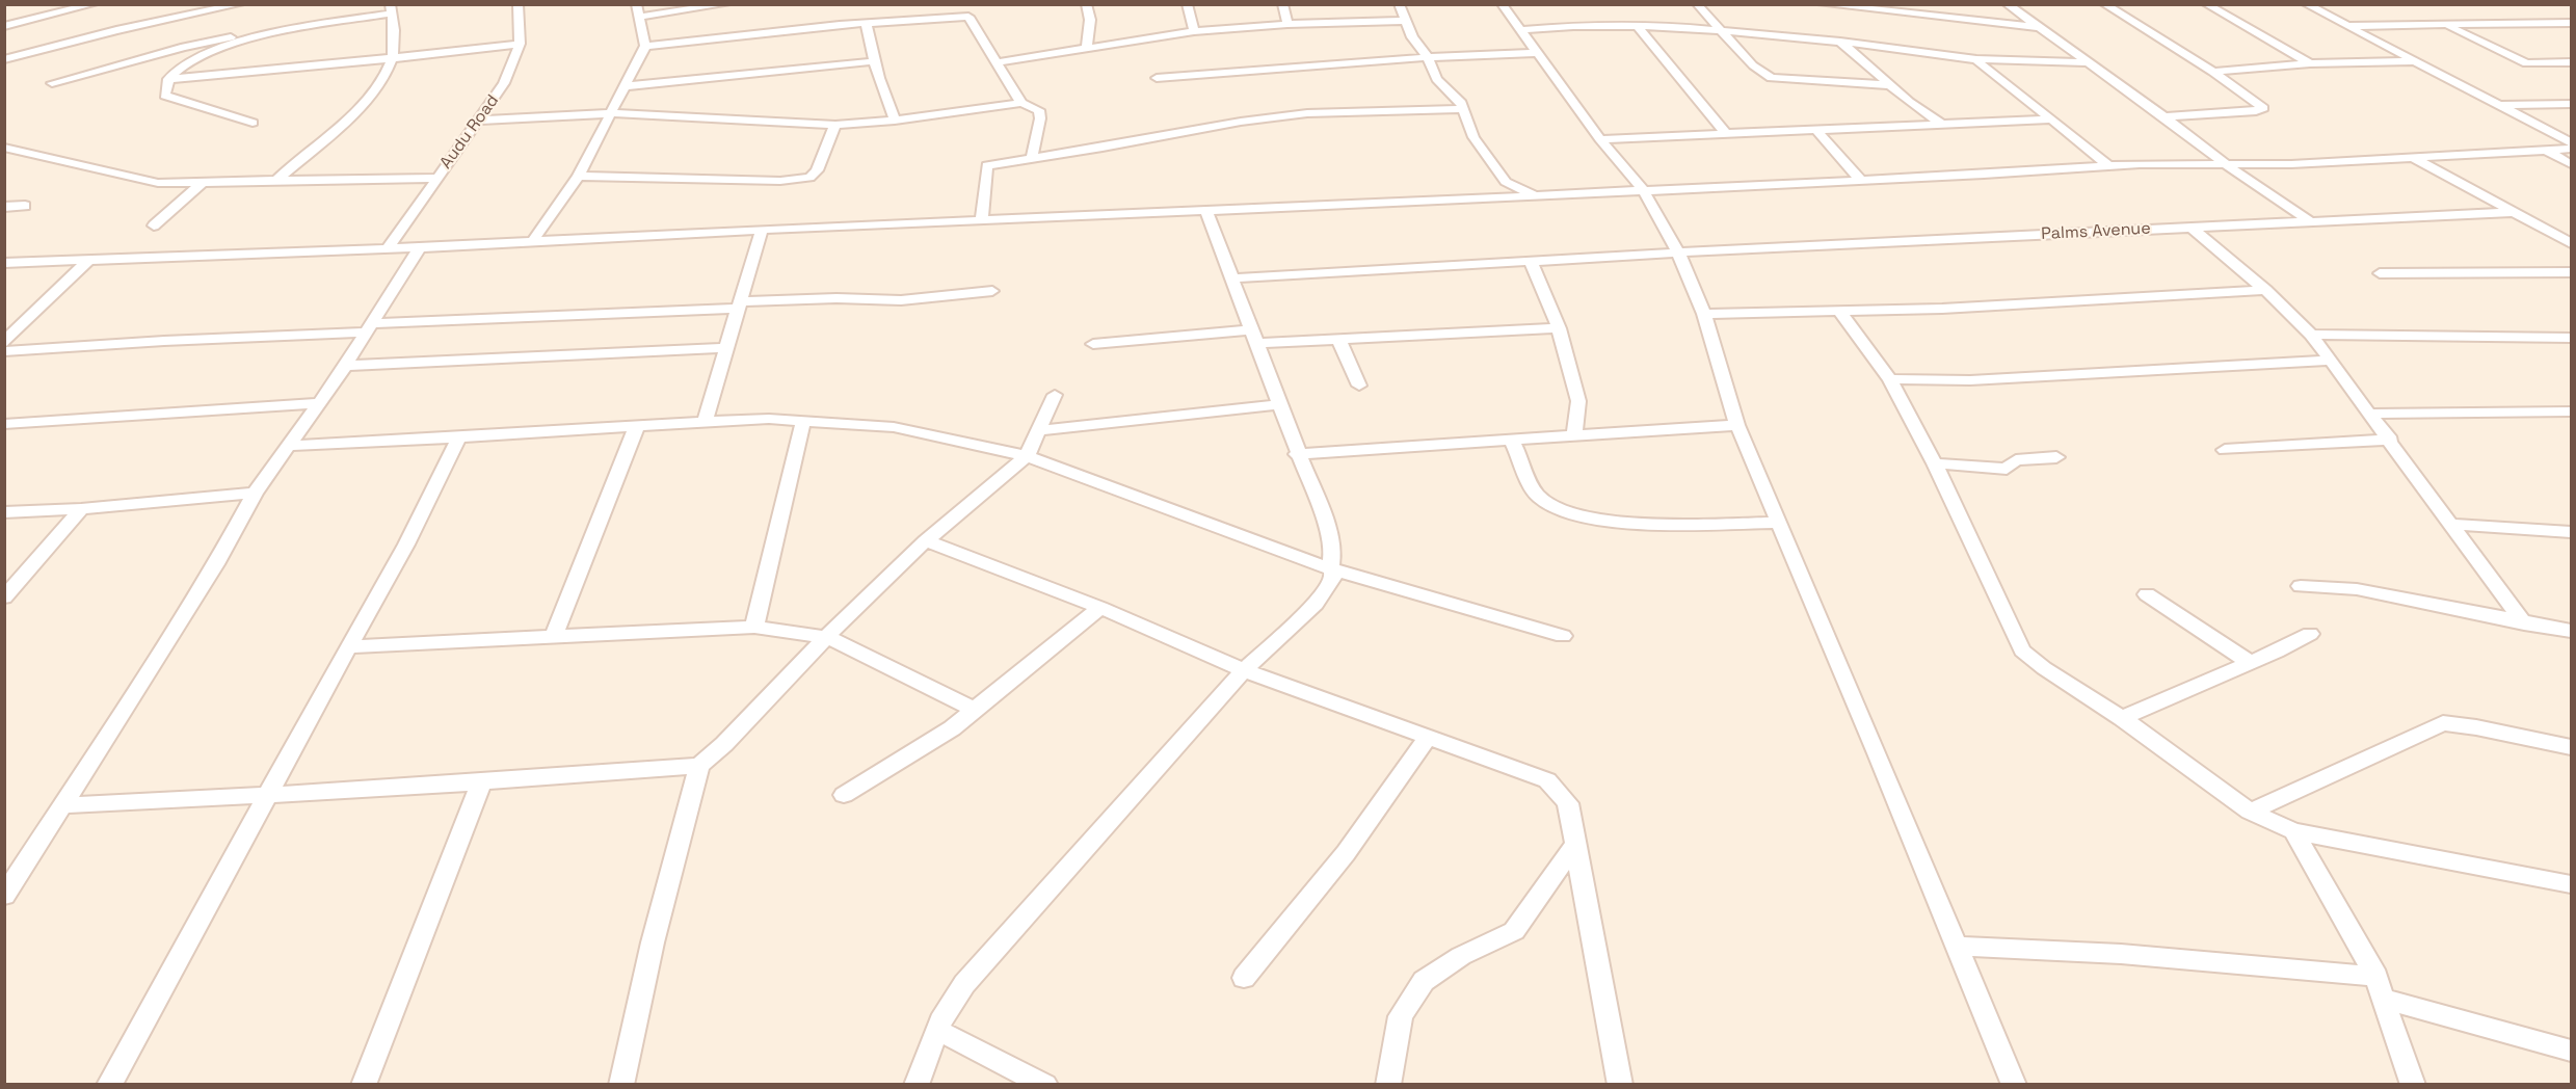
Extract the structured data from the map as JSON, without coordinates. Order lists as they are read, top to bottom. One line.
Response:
{"streets":{"street":["Audu Road","Palms Avenue"]}}
